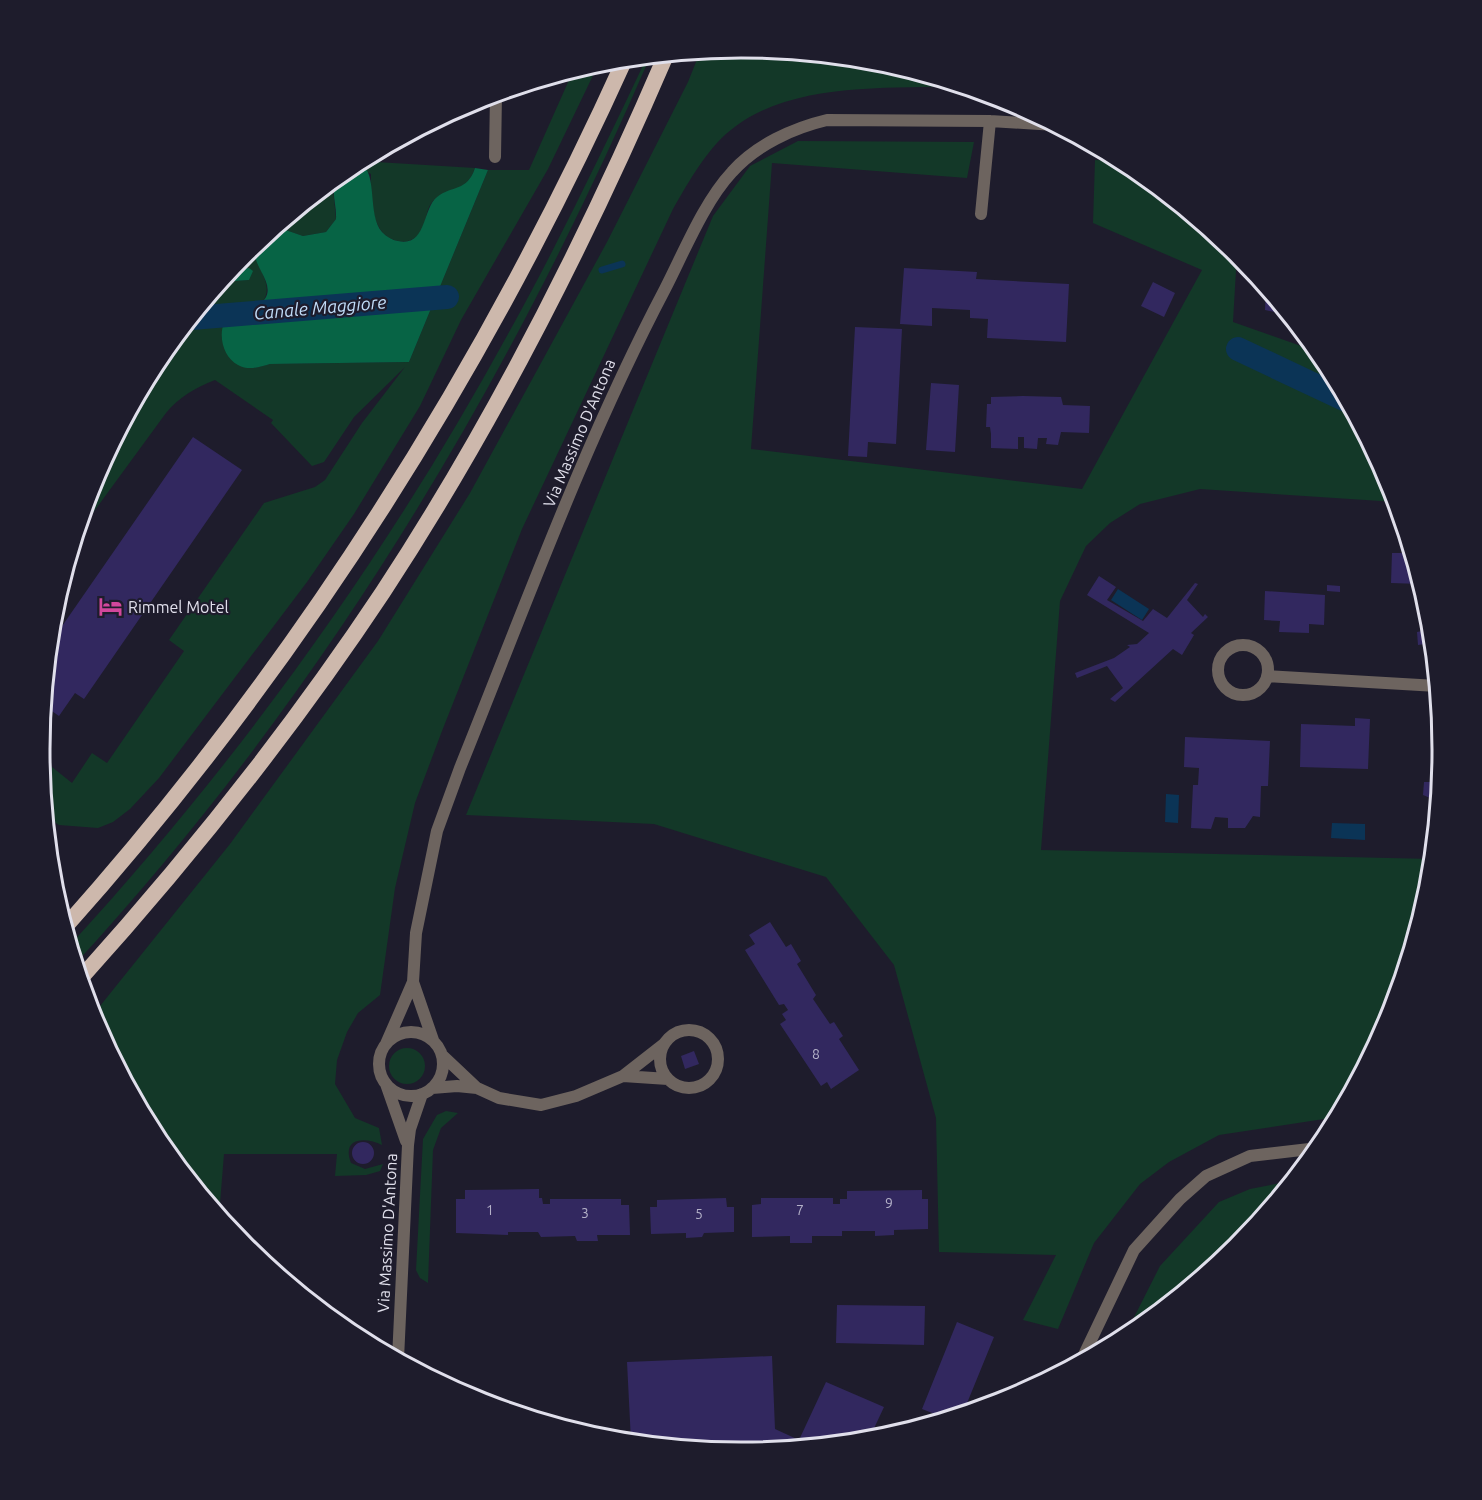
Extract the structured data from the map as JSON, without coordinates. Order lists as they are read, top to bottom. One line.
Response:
{"streets":{"street":["Via Massimo D'Antona"]},"water":["Canale Maggiore"],"places":{"hotel":["Rimmel Motel"]},"house_numbers":["8","9","1","7","3","5"]}
